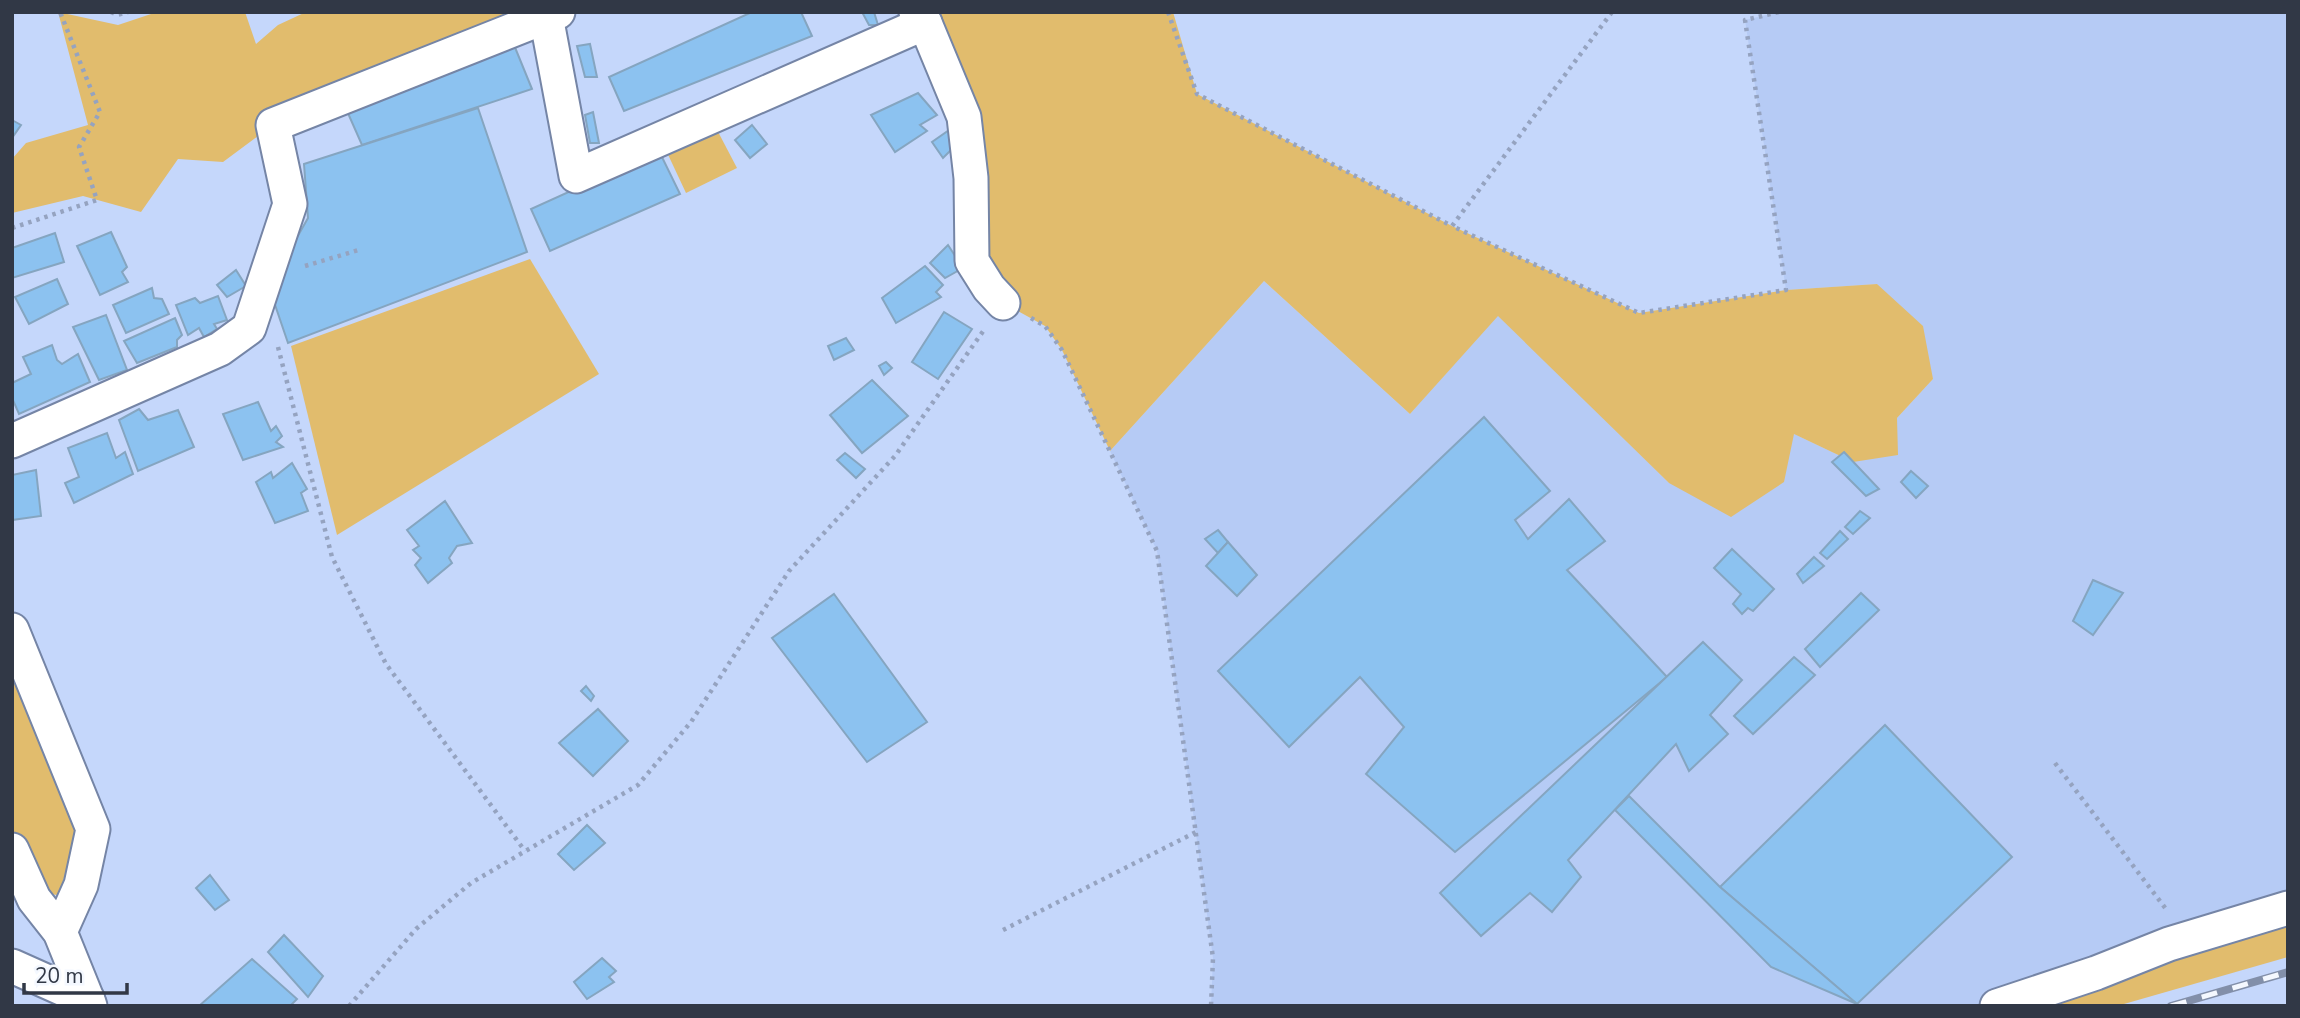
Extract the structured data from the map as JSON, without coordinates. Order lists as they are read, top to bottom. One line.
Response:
{"scale_bar":"20 m"}
